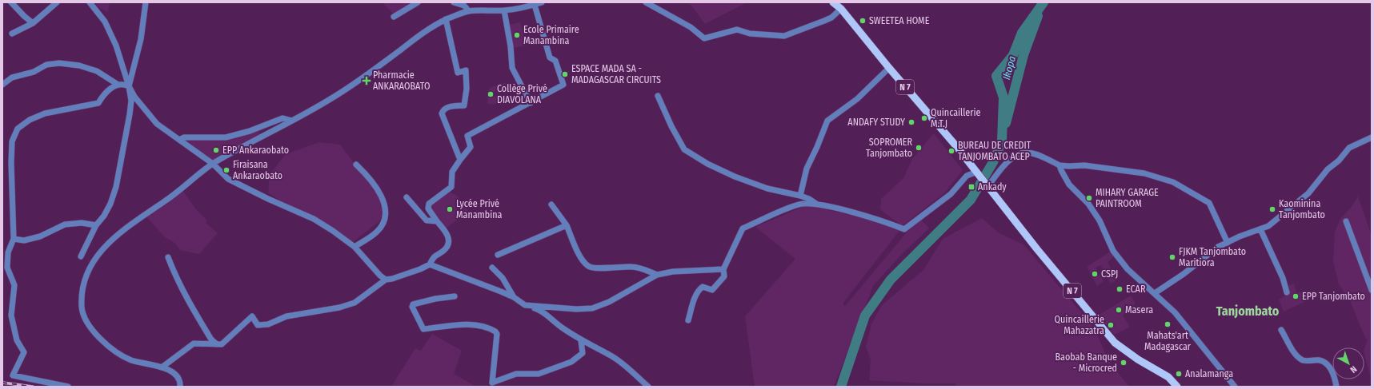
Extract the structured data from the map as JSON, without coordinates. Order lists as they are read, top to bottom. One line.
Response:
{"streets":{"main road":["N 7"]},"districts":["Tanjombato"],"water":["Ikopa"],"places":{"other":["SWEETEA HOME","Ecole Primaire Manambina","ESPACE MADA SA - MADAGASCAR CIRCUITS","Collège Privé DIAVOLANA","Quincaillerie M.T.J","ANDAFY STUDY","SOPROMER Tanjombato","EPP Ankaraobato","BUREAU DE CREDIT TANJOMBATO ACEP","Firaisana Ankaraobato","MIHARY GARAGE PAINTROOM","Lycée Privé Manambina","Kaominina Tanjombato","FJKM Tanjombato Maritiora","CSPJ","ECAR","EPP Tanjombato","Masera","Mahats'art Madagascar","Quincaillerie Mahazatra","Baobab Banque - Microcred","Analamanga"],"health":["Pharmacie ANKARAOBATO"],"transit":["Ankady"]},"north":"bottom right"}
